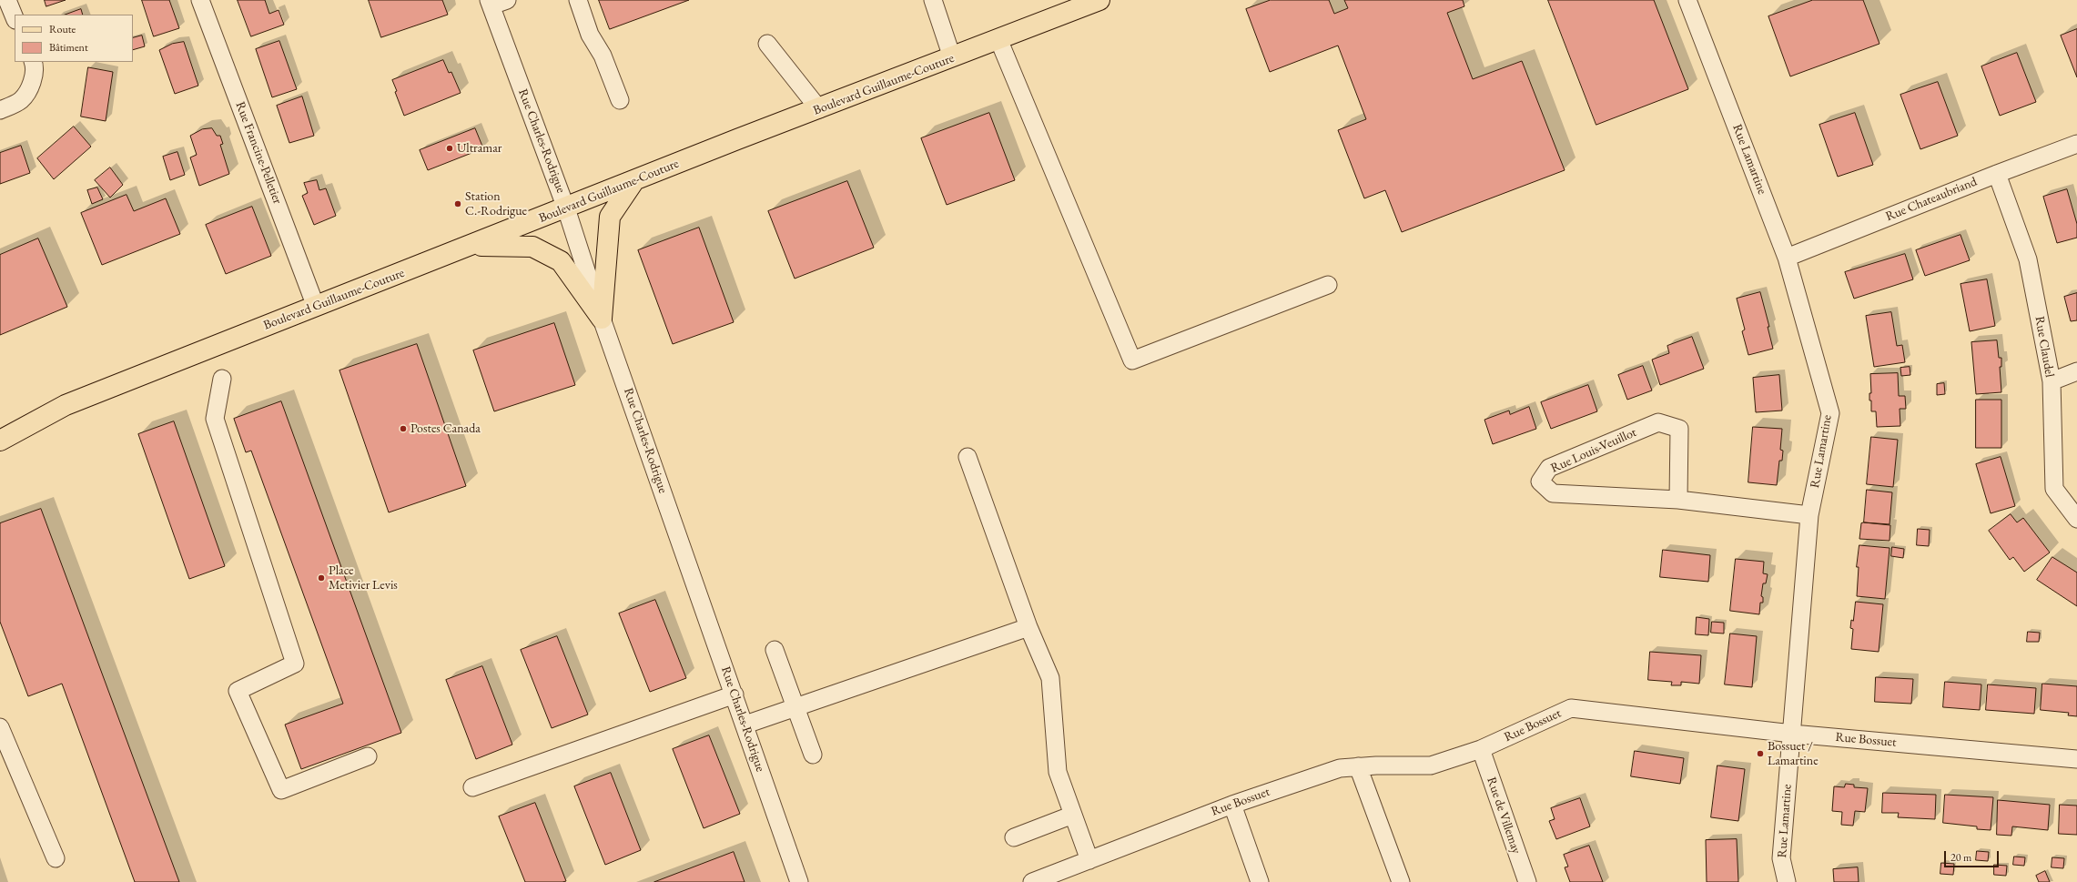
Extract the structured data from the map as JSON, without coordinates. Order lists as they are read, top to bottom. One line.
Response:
{"streets":{"main road":["Boulevard Guillaume-Couture"],"street":["Rue Charles-Rodrigue","Rue Francine-Pelletier","Rue Lamartine","Rue Chateaubriand","Rue Claudel","Rue Louis-Veuillot","Rue Bossuet","Rue de Villemay"]},"crossings":[["Boulevard Guillaume-Couture","Rue Charles-Rodrigue"],["Boulevard Guillaume-Couture","Rue Francine-Pelletier"],["Rue Lamartine","Rue Chateaubriand"],["Rue Lamartine","Rue Louis-Veuillot"],["Rue Lamartine","Rue Bossuet"],["Rue Chateaubriand","Rue Claudel"],["Rue Bossuet","Rue de Villemay"]],"places":["Ultramar","Station C.-Rodrigue","Postes Canada","Place Metivier Levis","Bossuet / Lamartine"],"legend":["Route","Bâtiment"],"scale_bar":"20 m"}
